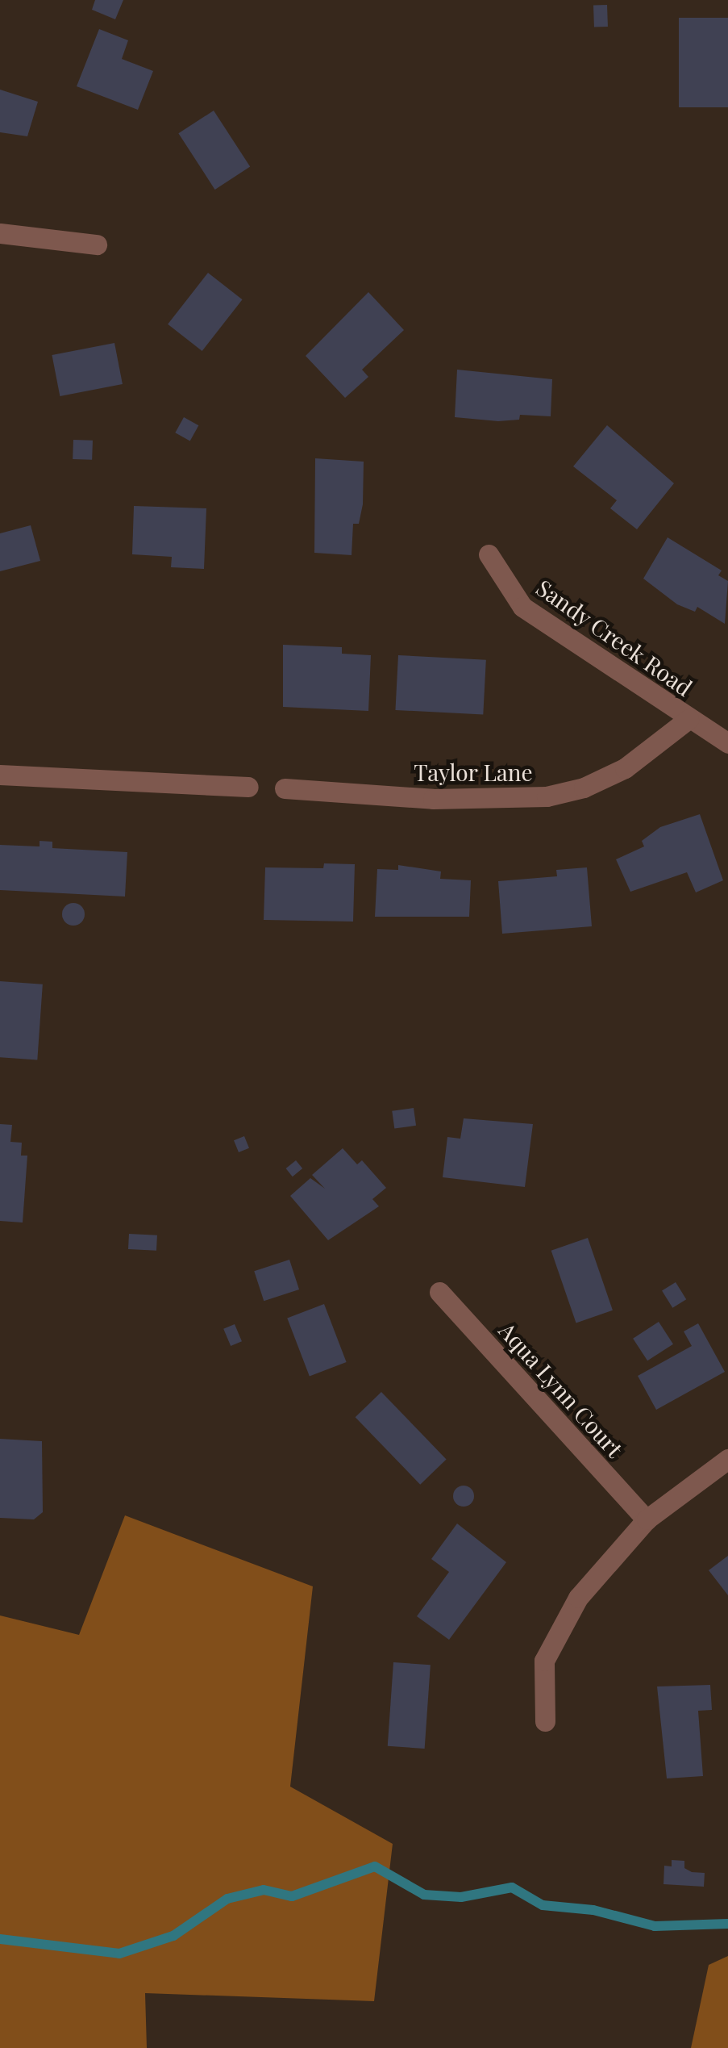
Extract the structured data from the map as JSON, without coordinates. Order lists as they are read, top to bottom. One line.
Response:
{"streets":{"street":["Sandy Creek Road","Taylor Lane","Aqua Lynn Court"]},"crossings":[["Sandy Creek Road","Taylor Lane"]]}
